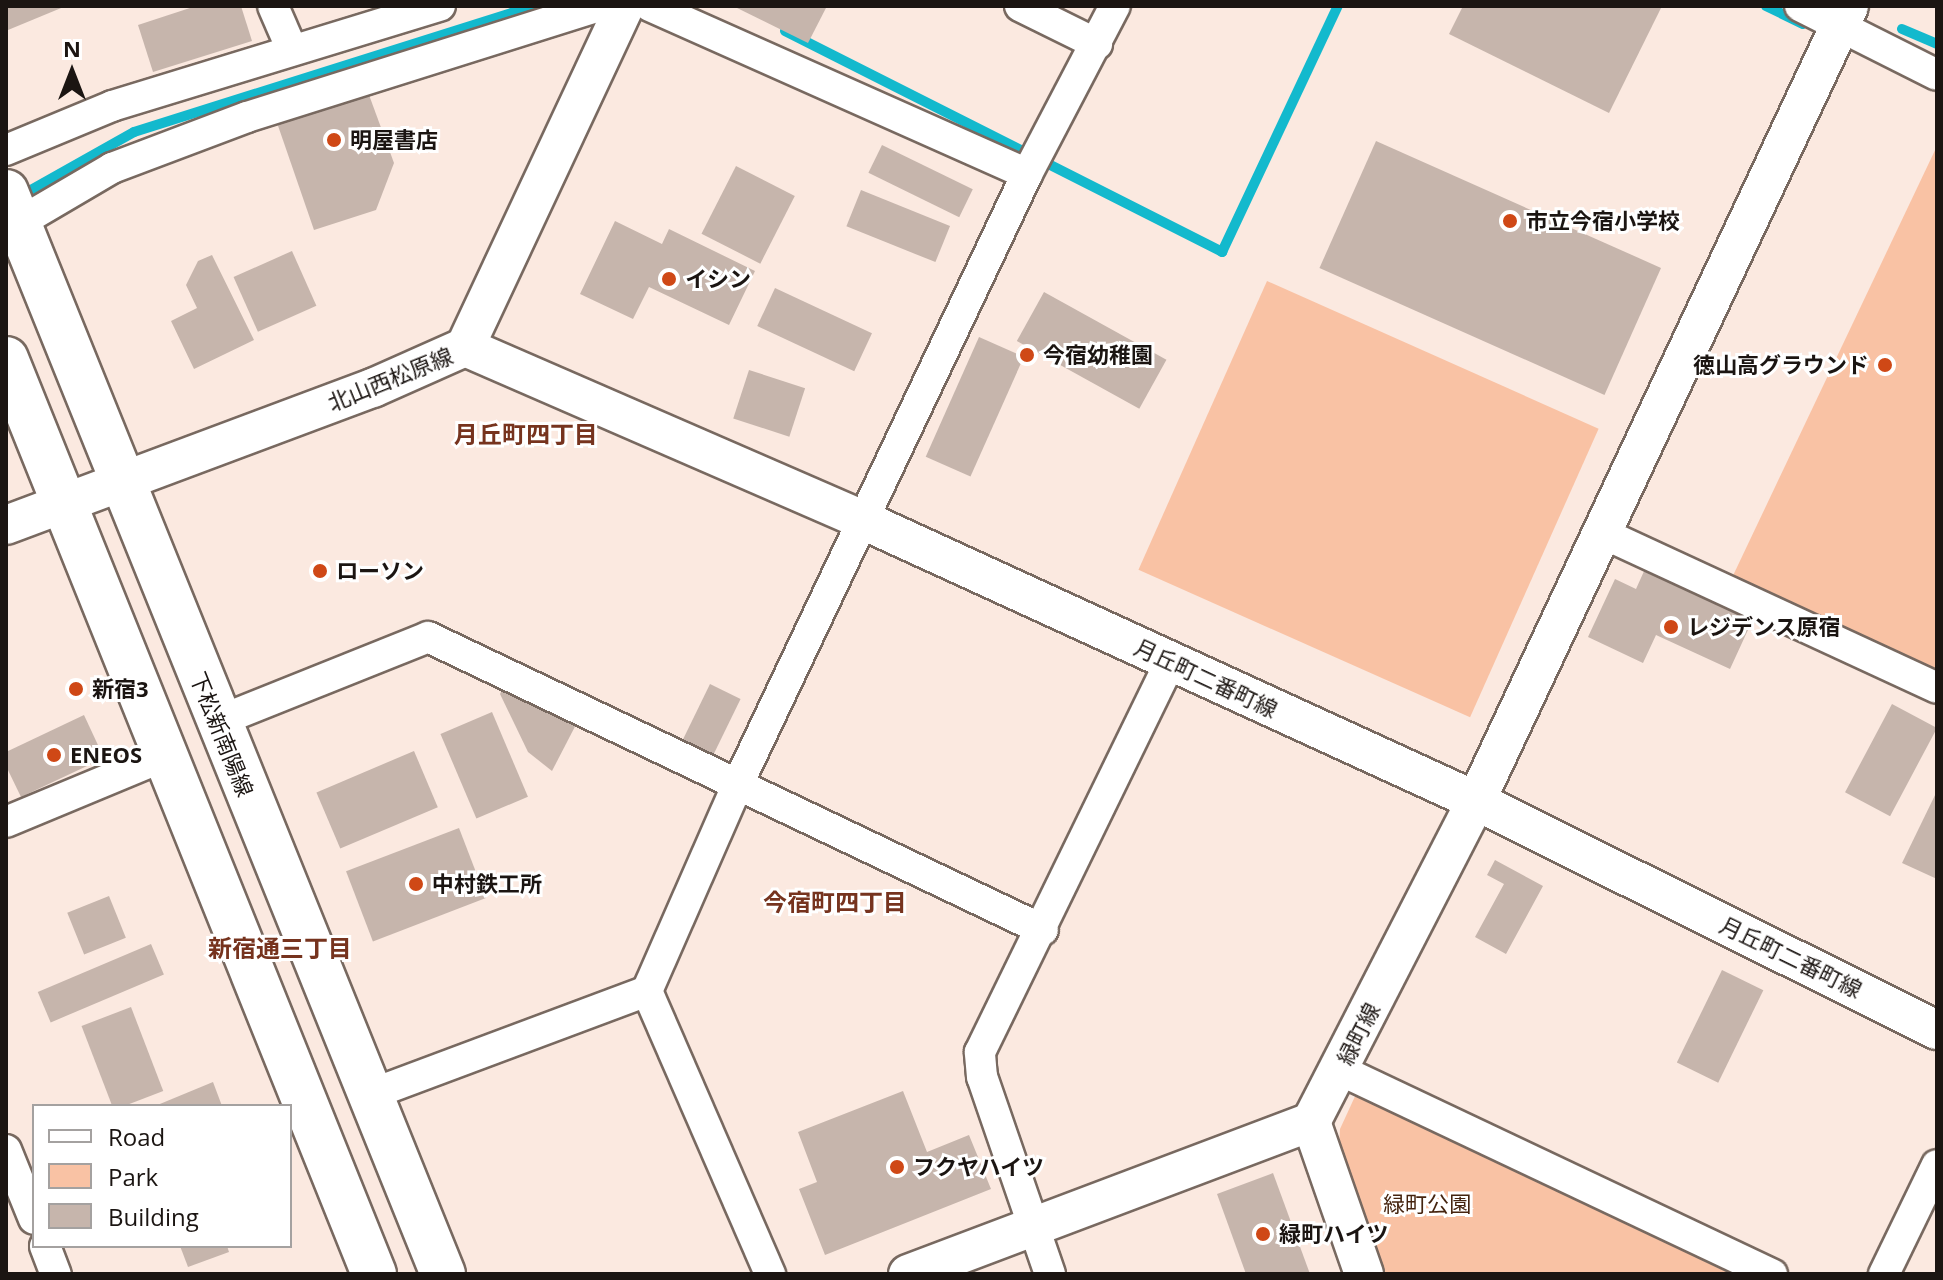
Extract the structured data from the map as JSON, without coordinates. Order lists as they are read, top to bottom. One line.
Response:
{"streets":{"main road":["下松新南陽線"],"street":["北山西松原線","月丘町二番町線","緑町線"]},"crossings":[["北山西松原線","月丘町二番町線"],["北山西松原線","下松新南陽線"],["月丘町二番町線","緑町線"]],"districts":["月丘町四丁目","今宿町四丁目","新宿通三丁目"],"parks":["緑町公園"],"places":["明屋書店","市立今宿小学校","イシン","今宿幼稚園","徳山高グラウンド","ローソン","レジデンス原宿","新宿3","ENEOS","中村鉄工所","フクヤハイツ","緑町ハイツ"],"legend":["Road","Park","Building"],"north":"top"}
